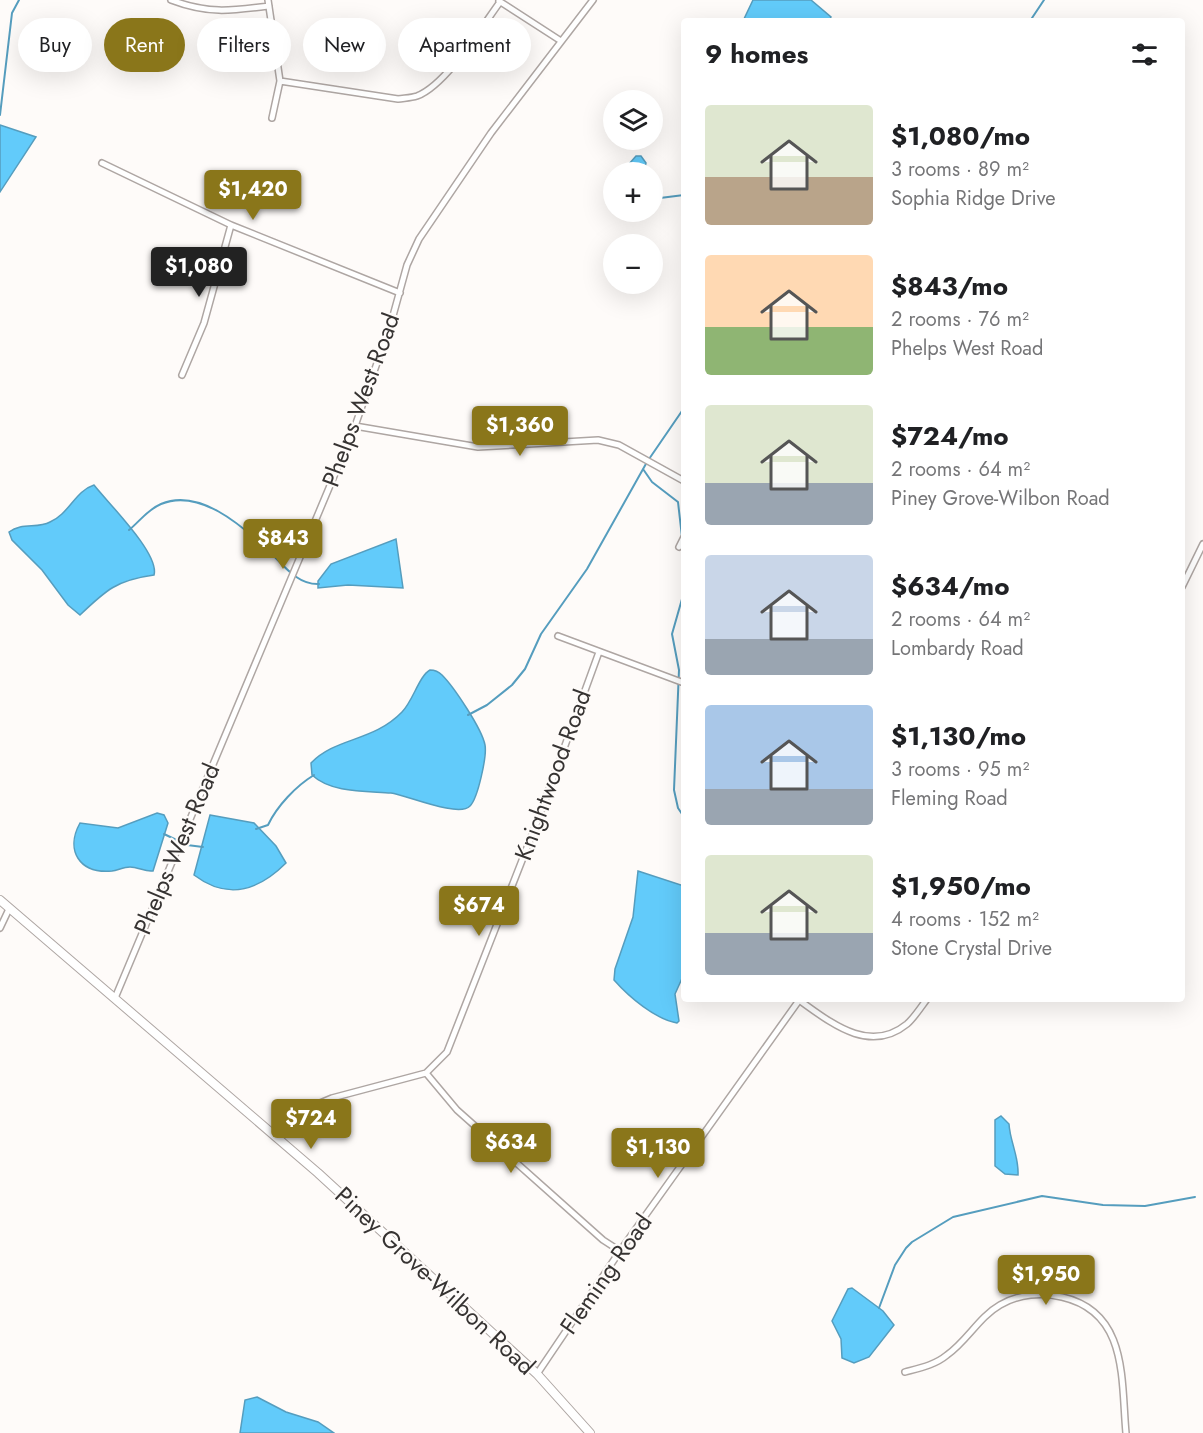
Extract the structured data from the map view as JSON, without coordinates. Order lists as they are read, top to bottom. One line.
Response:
{"streets":{"street":["Phelps West Road","Knightwood Road","Fleming Road","Piney Grove-Wilbon Road"]},"crossings":[["Phelps West Road","Piney Grove-Wilbon Road"],["Fleming Road","Piney Grove-Wilbon Road"]],"page":{"chip":["Buy","Rent","Filters","New","Apartment"],"heading":"9 homes","map_buttons":["+","−"],"list":[{"name":"$1,080/mo","note":"3 rooms · 89 m² · Sophia Ridge Drive"},{"name":"$843/mo","note":"2 rooms · 76 m² · Phelps West Road"},{"name":"$724/mo","note":"2 rooms · 64 m² · Piney Grove-Wilbon Road"},{"name":"$634/mo","note":"2 rooms · 64 m² · Lombardy Road"},{"name":"$1,130/mo","note":"3 rooms · 95 m² · Fleming Road"},{"name":"$1,950/mo","note":"4 rooms · 152 m² · Stone Crystal Drive"}],"price":["$1,420","$1,080","$1,360","$843","$674","$724","$634","$1,130","$1,950"]}}
